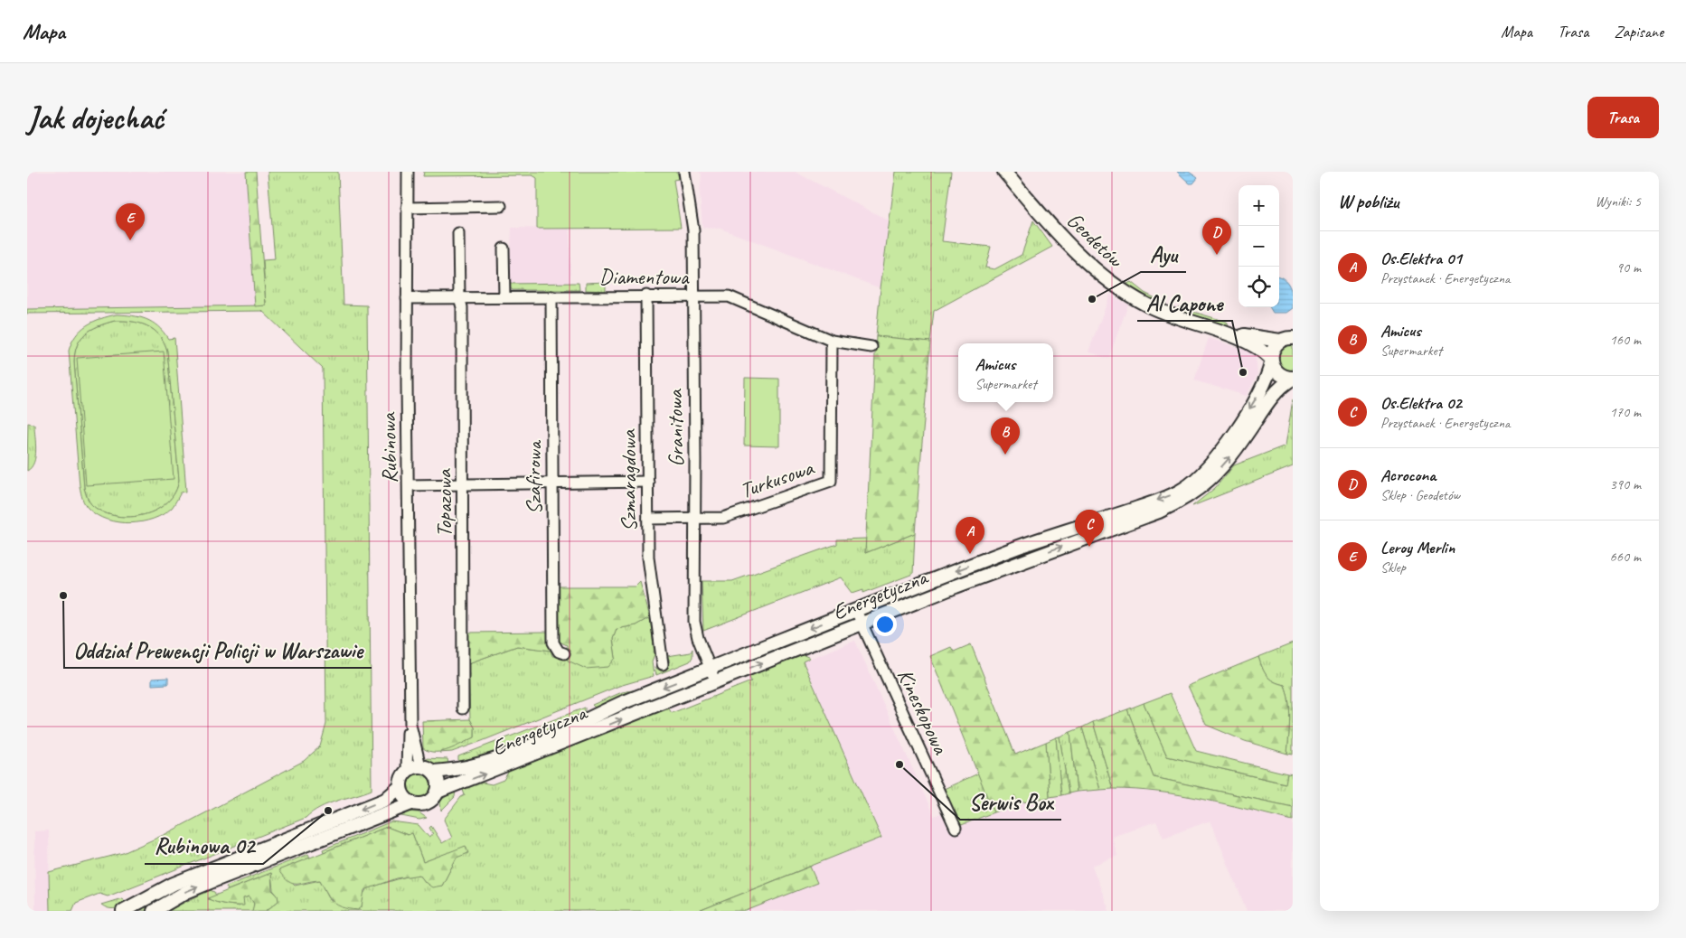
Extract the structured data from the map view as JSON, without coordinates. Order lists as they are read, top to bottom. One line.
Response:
{"streets":{"street":["Geodetów","Diamentowa","Granitowa","Rubinowa","Szafirowa","Turkusowa","Szmaragdowa","Topazowa","Energetyczna","Kineskopowa"]},"crossings":[["Geodetów","Energetyczna"],["Diamentowa","Granitowa"],["Diamentowa","Rubinowa"],["Diamentowa","Szafirowa"],["Diamentowa","Turkusowa"],["Diamentowa","Szmaragdowa"],["Diamentowa","Topazowa"],["Granitowa","Turkusowa"],["Granitowa","Energetyczna"],["Rubinowa","Energetyczna"],["Turkusowa","Szmaragdowa"],["Energetyczna","Kineskopowa"]],"places":["Ayu","Al Capone","Oddział Prewencji Policji w Warszawie","Serwis Box","Rubinowa 02"],"page":{"header":"Mapa","nav":["Mapa","Trasa","Zapisane"],"buttons":"Trasa","title":"Jak dojechać","heading":["W pobliżu","Wyniki: 5"],"map_buttons":["+","−"],"pins":["E","D","B","C","A"],"list":[{"mark":"A","name":"Os.Elektra 01","note":"Przystanek · Energetyczna","value":"90 m"},{"mark":"B","name":"Amicus","note":"Supermarket","value":"160 m"},{"mark":"C","name":"Os.Elektra 02","note":"Przystanek · Energetyczna","value":"170 m"},{"mark":"D","name":"Acrocona","note":"Sklep · Geodetów","value":"390 m"},{"mark":"E","name":"Leroy Merlin","note":"Sklep","value":"660 m"}],"popup":["Amicus","Supermarket"]}}
